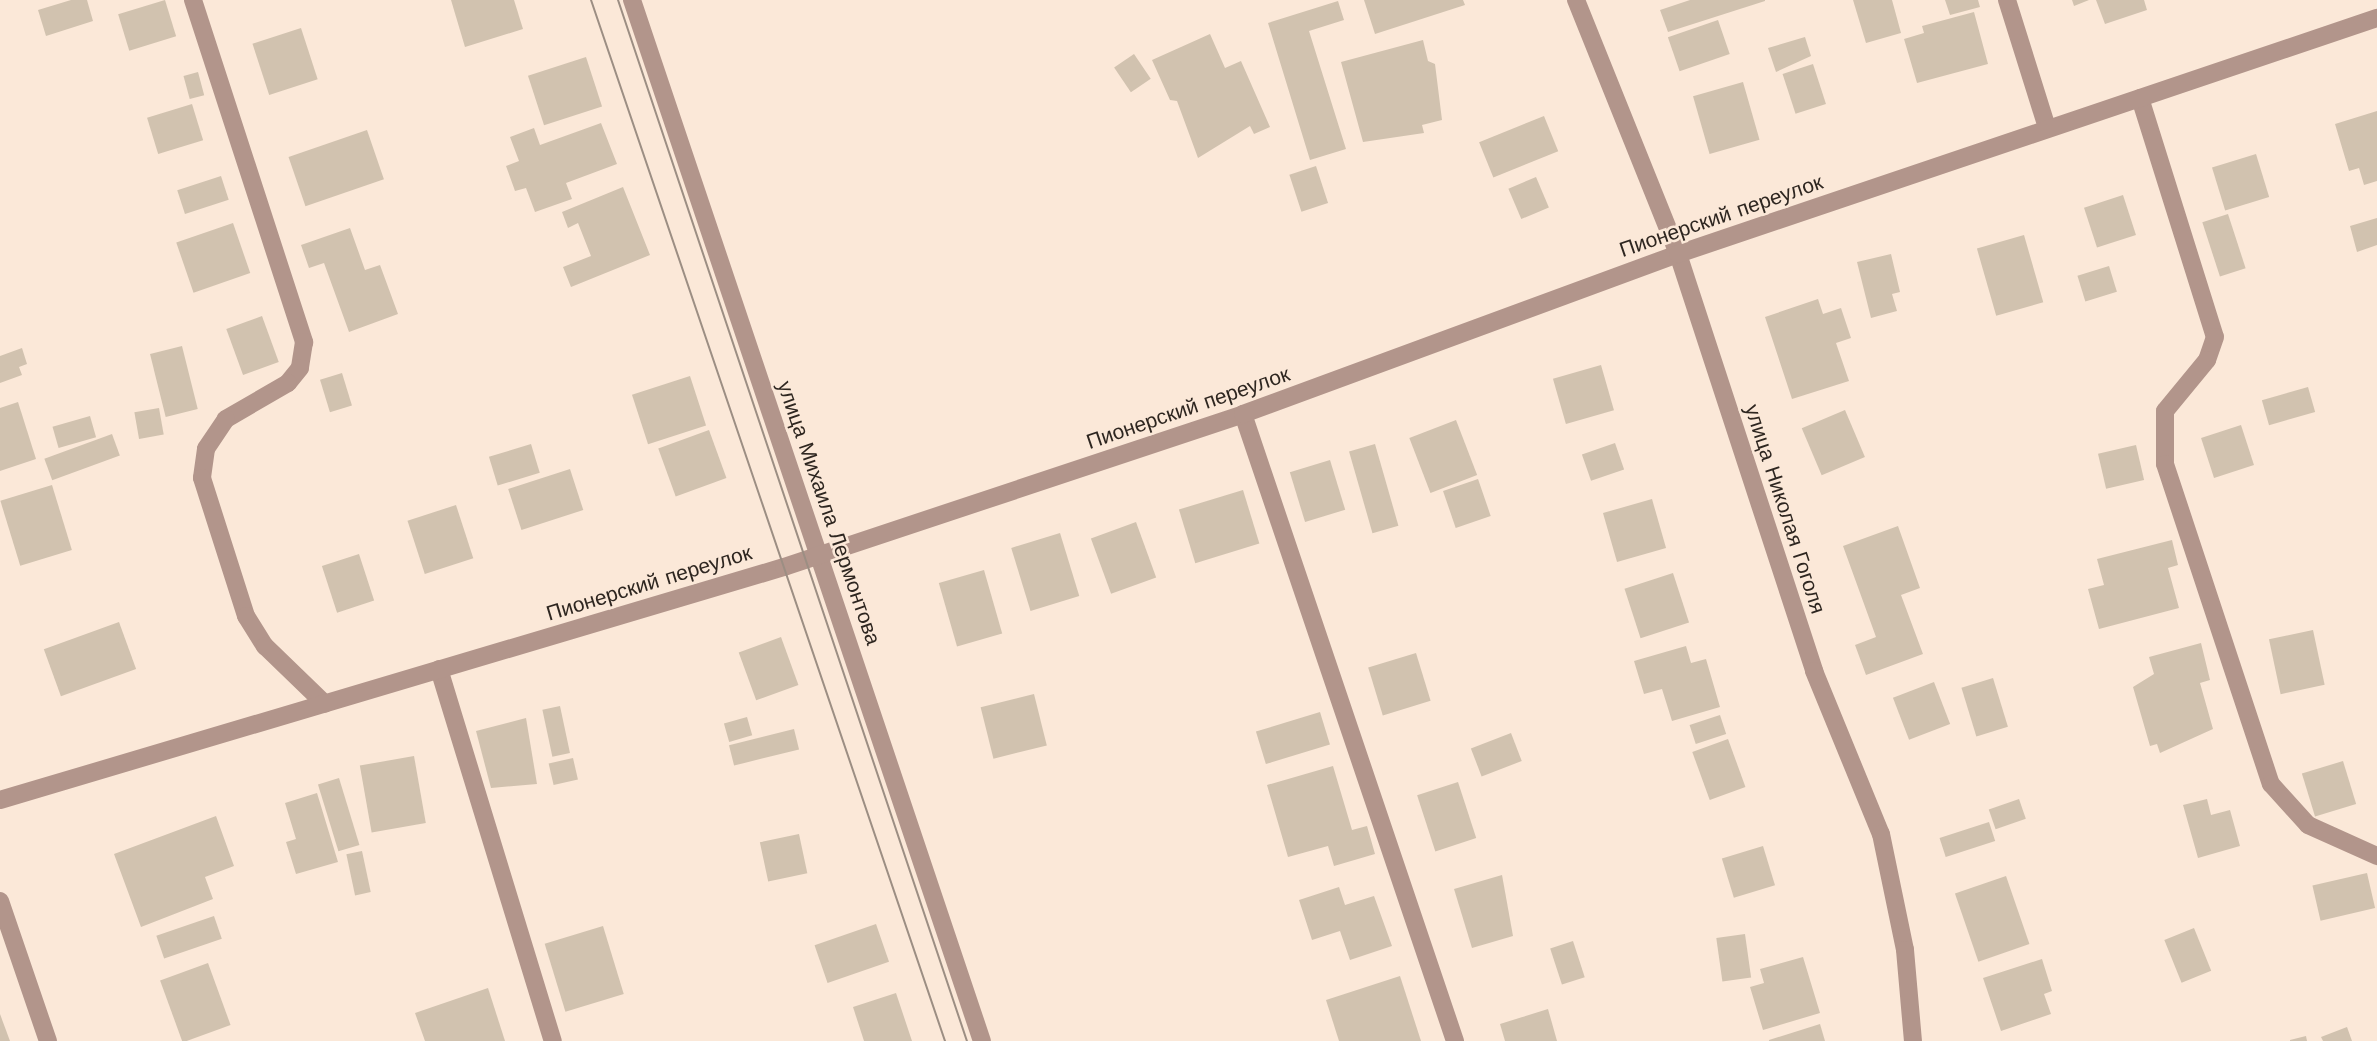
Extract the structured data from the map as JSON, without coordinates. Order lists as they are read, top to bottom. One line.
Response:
{"streets":{"street":["Пионерский переулок","улица Николая Гоголя","улица Михаила Лермонтова"]},"crossings":[["Пионерский переулок","улица Николая Гоголя"],["Пионерский переулок","улица Михаила Лермонтова"]]}
